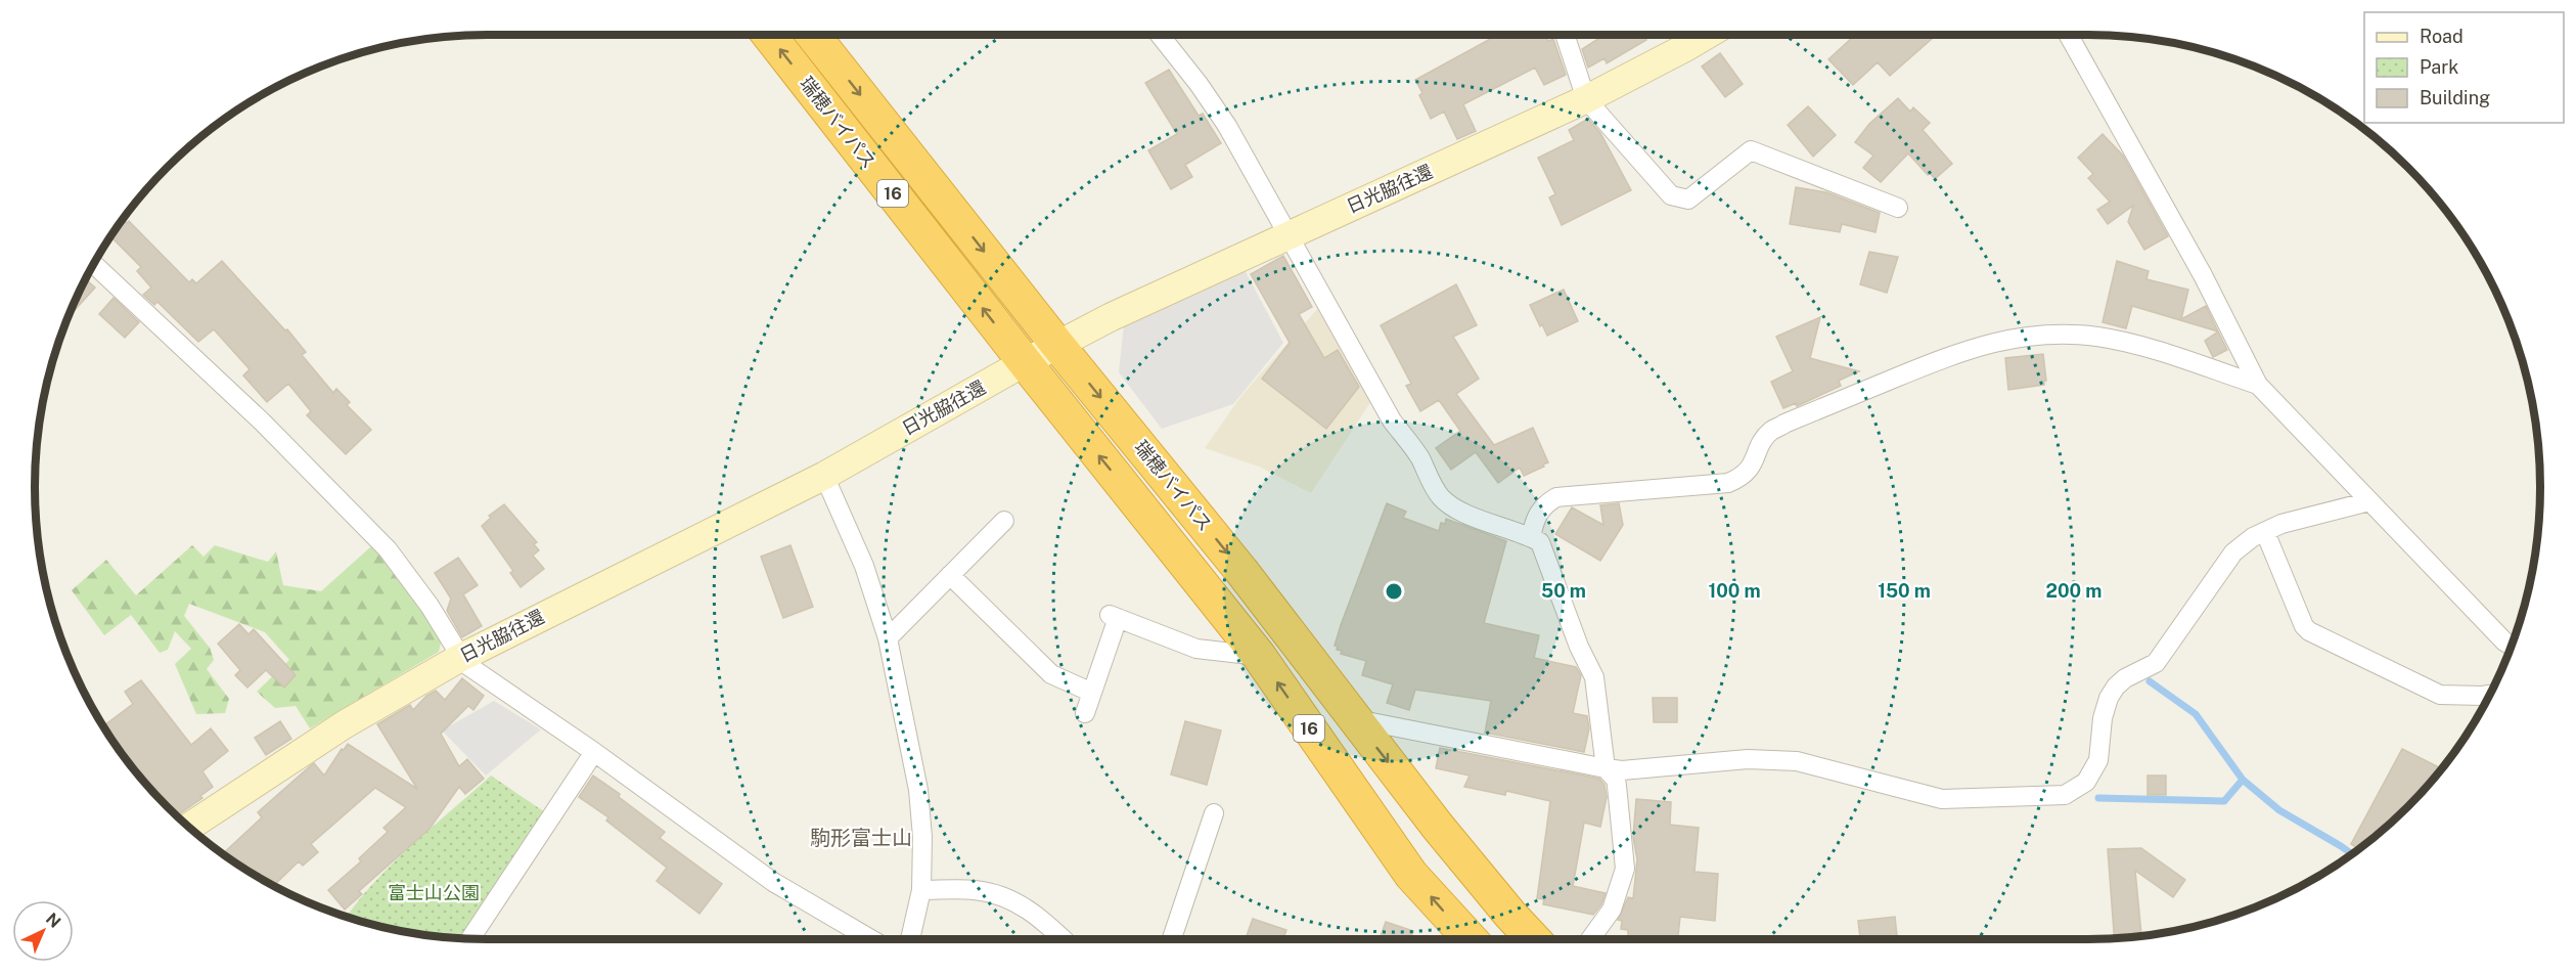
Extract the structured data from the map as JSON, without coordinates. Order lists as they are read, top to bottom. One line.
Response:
{"streets":{"highway":["瑞穂バイパス","16"],"street":["日光脇往還"]},"crossings":[["瑞穂バイパス","日光脇往還"]],"districts":["駒形富士山"],"parks":["富士山公園"],"legend":["Road","Park","Building"],"north":"top right","rings":["50 m","100 m","150 m","200 m"]}
